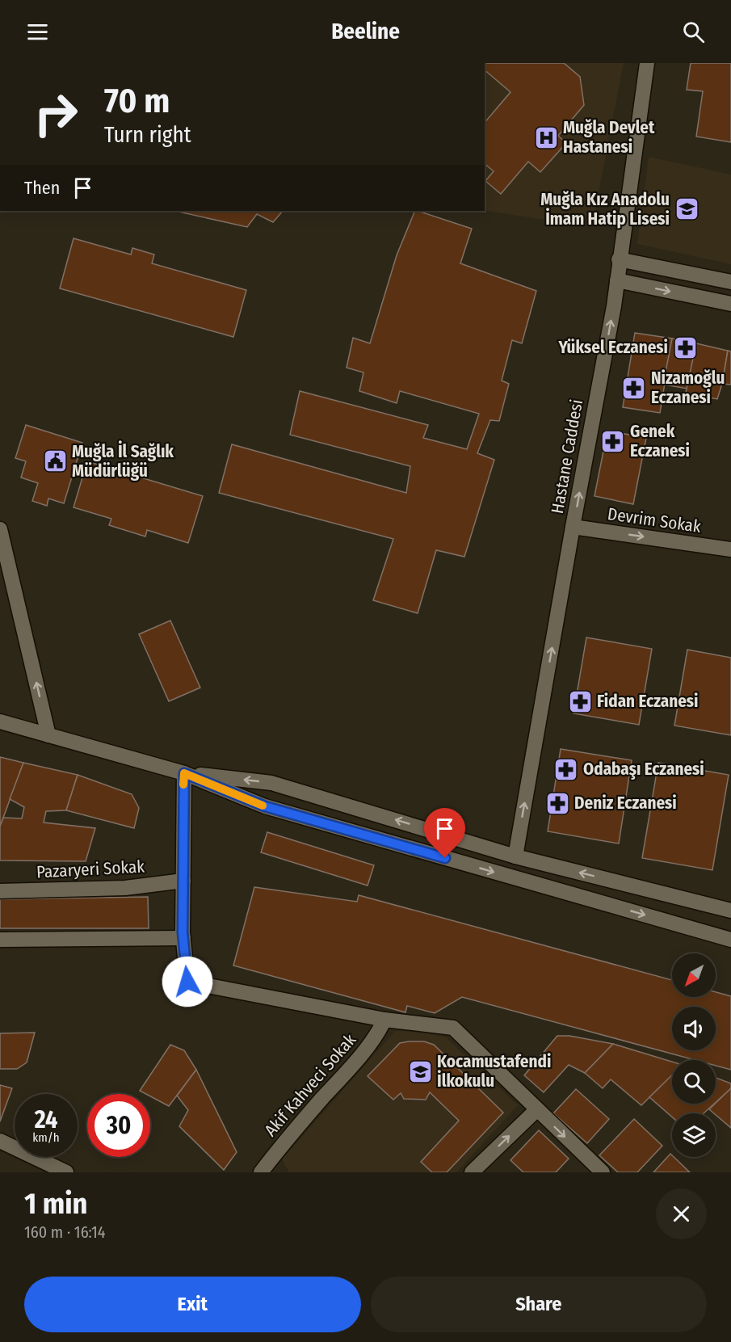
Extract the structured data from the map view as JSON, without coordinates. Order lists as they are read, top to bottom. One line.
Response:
{"streets":{"street":["Hastane Caddesi","Devrim Sokak","Pazaryeri Sokak","Akif Kahveci Sokak"]},"crossings":[["Hastane Caddesi","Devrim Sokak"]],"one_way":["Hastane Caddesi","Devrim Sokak"],"places":{"hospital":["Muğla Devlet Hastanesi"],"school or university":["Muğla Kız Anadolu İmam Hatip Lisesi","Kocamustafendi İlkokulu"],"pharmacy":["Yüksel Eczanesi","Nizamoğlu Eczanesi","Genek Eczanesi","Fidan Eczanesi","Odabaşı Eczanesi","Deniz Eczanesi"],"public building":["Muğla İl Sağlık Müdürlüğü"]},"north":"bottom left","page":{"header":"Beeline","turn":["70 m","Turn right"],"then":"Then","speed":"24 km/h","limit":"30","heading":["1 min","160 m · 16:14"],"buttons":["Exit","Share"]}}
